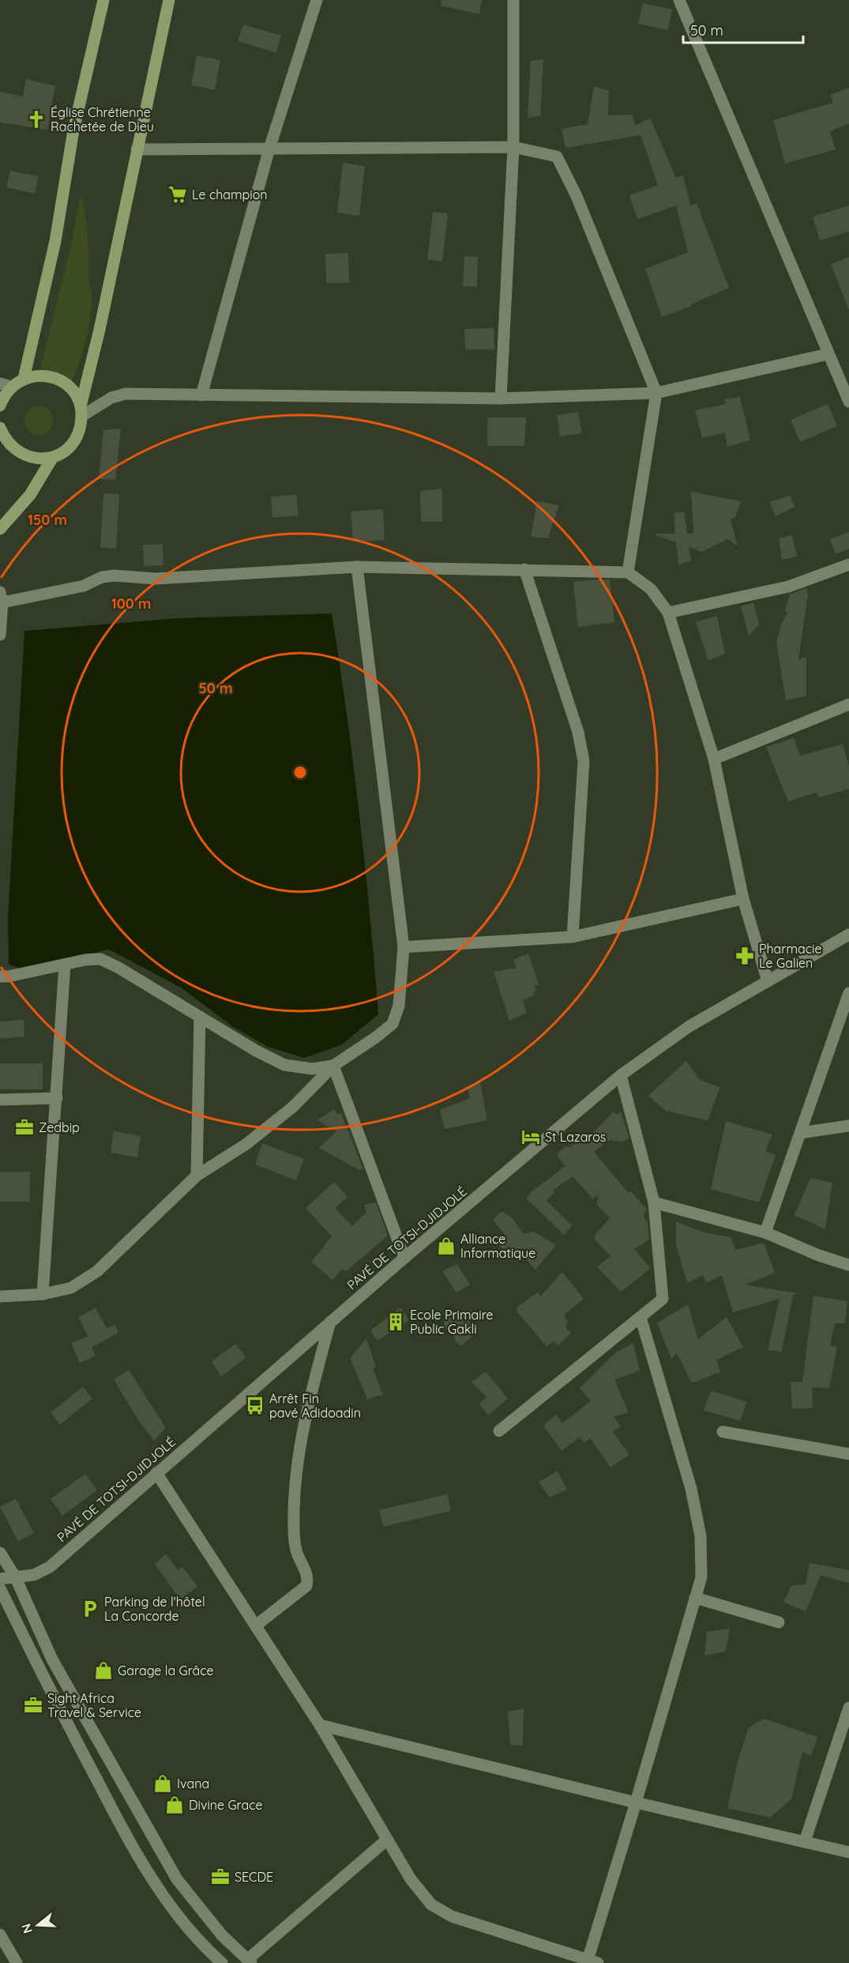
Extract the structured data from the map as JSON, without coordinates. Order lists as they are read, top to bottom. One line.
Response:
{"streets":{"street":["PAVÉ DE TOTSI-DJIDJOLÉ"]},"places":{"church":["Église Chrétienne Rachetée de Dieu"],"supermarket":["Le champion"],"pharmacy":["Pharmacie Le Galien"],"office":["Zedbip","Sight Africa Travel & Service","SECDE"],"hotel":["St Lazaros"],"shop":["Alliance Informatique","Garage la Grâce","Ivana","Divine Grace"],"building":["Ecole Primaire Public Gakli"],"bus stop":["Arrêt Fin pavé Adidoadin"],"parking":["Parking de l'hôtel La Concorde"]},"scale_bar":"50 m","north":"left","rings":["150 m","100 m","50 m"]}
